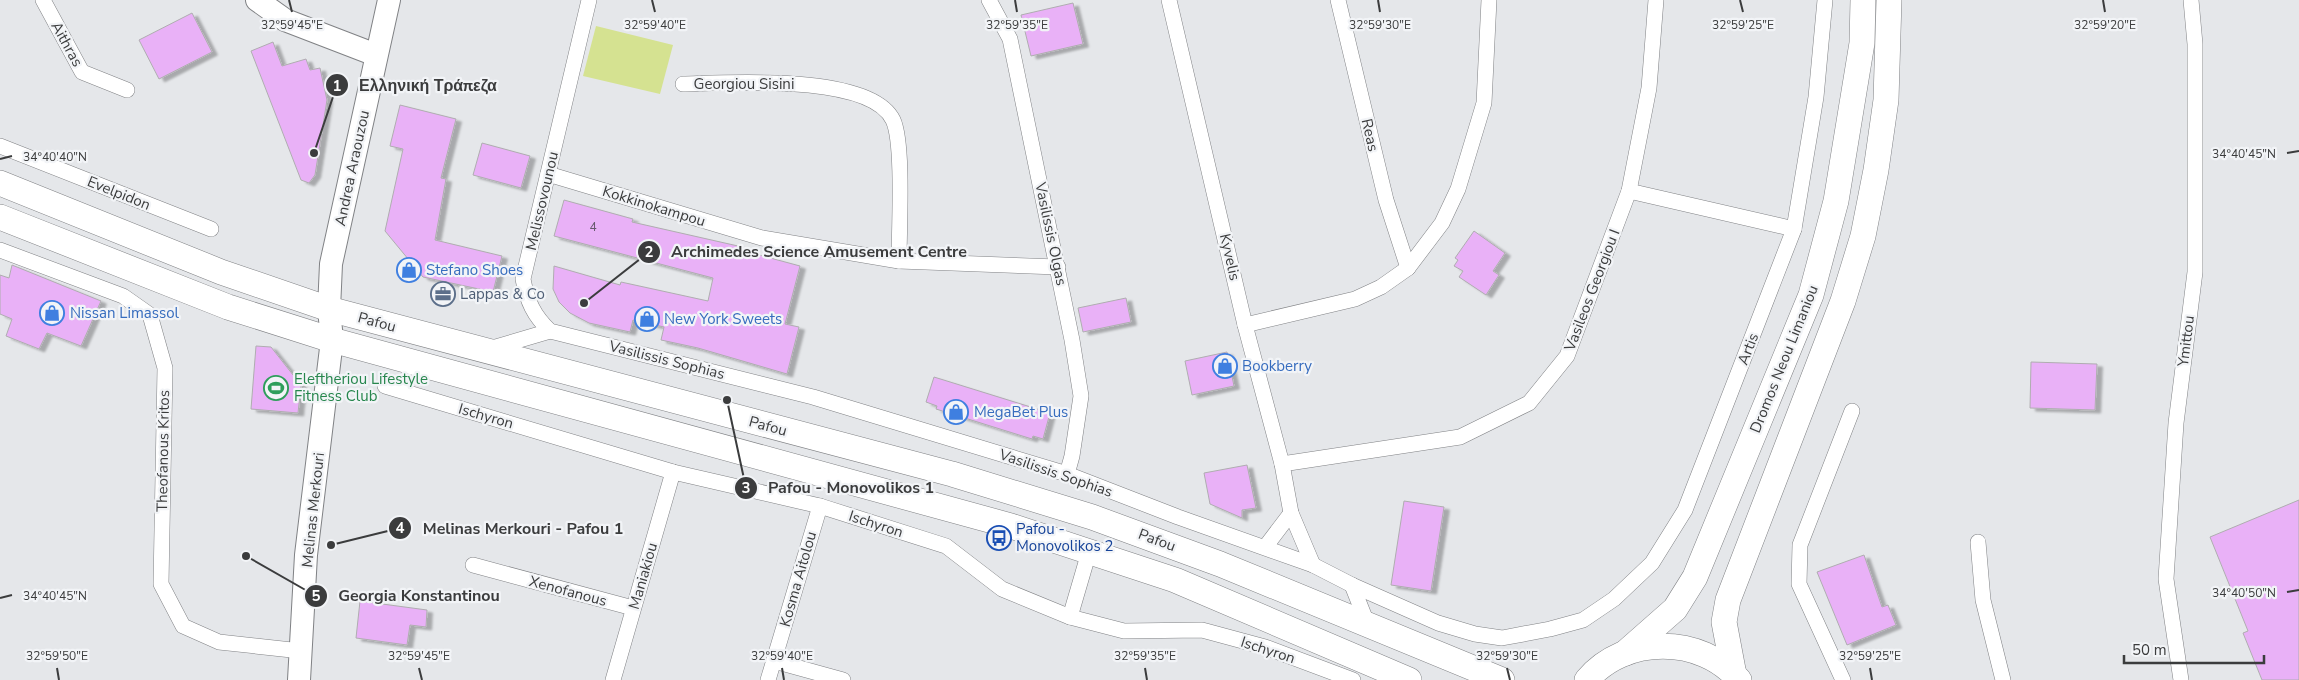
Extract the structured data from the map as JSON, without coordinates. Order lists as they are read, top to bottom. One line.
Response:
{"streets":{"main road":["Andrea Araouzou","Pafou","Dromos Neou Limaniou","Melinas Merkouri"],"street":["Aithras","Georgiou Sisini","Reas","Evelpidon","Melissovounou","Kokkinokampou","Vasilissis Olgas","Kyvelis","Vasileos Georgiou I","Ymittou","Artis","Vasilissis Sophias","Ischyron","Theofanous Kritos","Maniakiou","Kosma Aitolou","Xenofanous"]},"crossings":[["Georgiou Sisini","Kokkinokampou"],["Andrea Araouzou","Pafou"],["Andrea Araouzou","Melinas Merkouri"],["Melissovounou","Kokkinokampou"],["Melissovounou","Vasilissis Sophias"],["Kokkinokampou","Vasilissis Olgas"],["Vasilissis Olgas","Vasilissis Sophias"],["Kyvelis","Vasileos Georgiou I"],["Kyvelis","Vasilissis Sophias"],["Pafou","Melinas Merkouri"],["Artis","Vasilissis Sophias"],["Ischyron","Maniakiou"],["Ischyron","Kosma Aitolou"],["Theofanous Kritos","Melinas Merkouri"],["Maniakiou","Xenofanous"]],"places":{"other":["Ελληνική Τράπεζα","Archimedes Science Amusement Centre","Pafou - Monovolikos 1","Melinas Merkouri - Pafou 1","Georgia Konstantinou"],"shop":["Stefano Shoes","Nissan Limassol","New York Sweets","Bookberry","MegaBet Plus"],"office":["Lappas & Co"],"sports":["Eleftheriou Lifestyle Fitness Club"],"bus stop":["Pafou - Monovolikos 2"]},"house_numbers":["4"],"scale_bar":"50 m","coordinates":["32°59'30\"E","32°59'45\"E","32°59'40\"E","32°59'35\"E","32°59'25\"E","32°59'20\"E","34°40'45\"N","34°40'40\"N","34°40'50\"N","32°59'50\"E"]}
